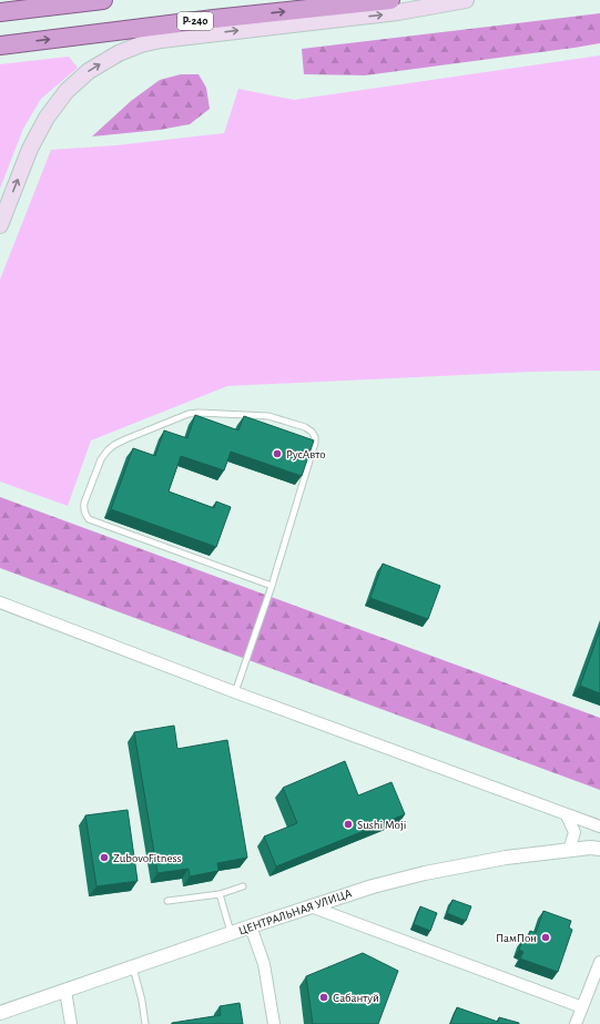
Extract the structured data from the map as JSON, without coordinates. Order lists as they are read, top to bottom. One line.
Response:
{"streets":{"highway":["Р-240"],"street":["ЦЕНТРАЛЬНАЯ УЛИЦА"]},"places":["РусАвто","Sushi Moji","ZubovoFitness","ПамПон","Сабантуй"]}
